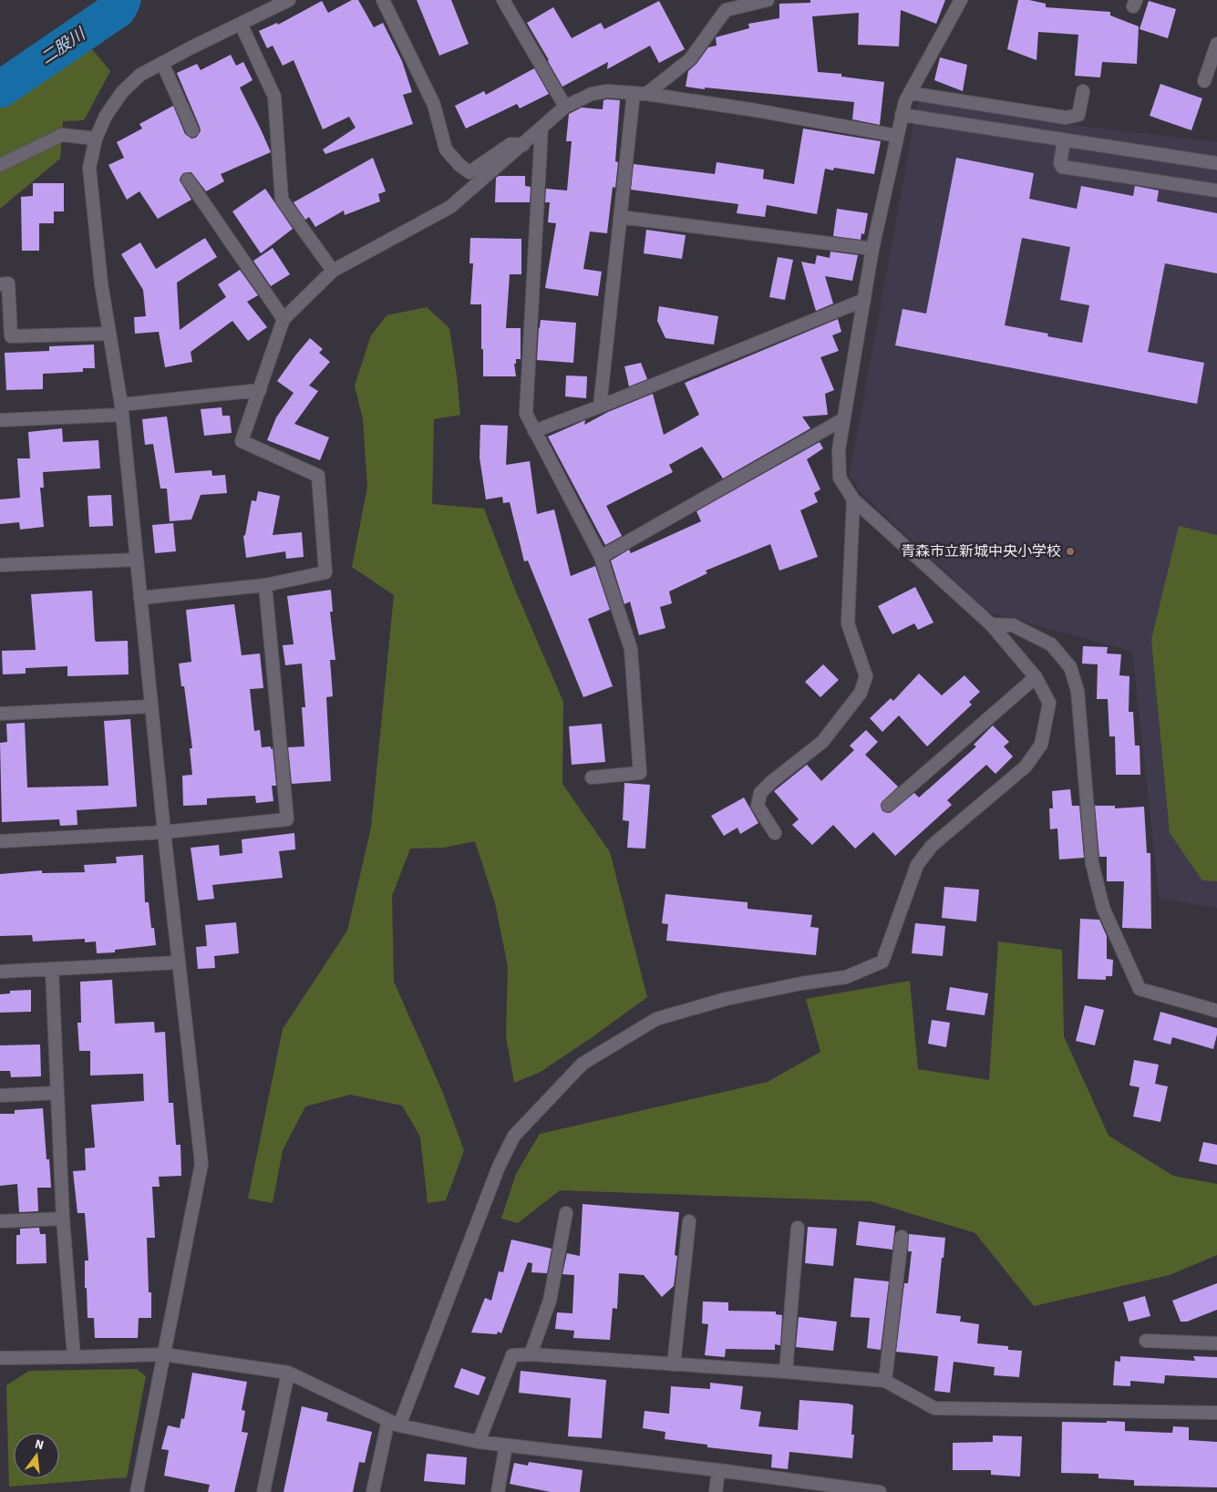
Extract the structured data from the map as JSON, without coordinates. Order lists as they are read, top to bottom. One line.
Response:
{"water":["二股川"],"places":["青森市立新城中央小学校"],"north":"top"}
